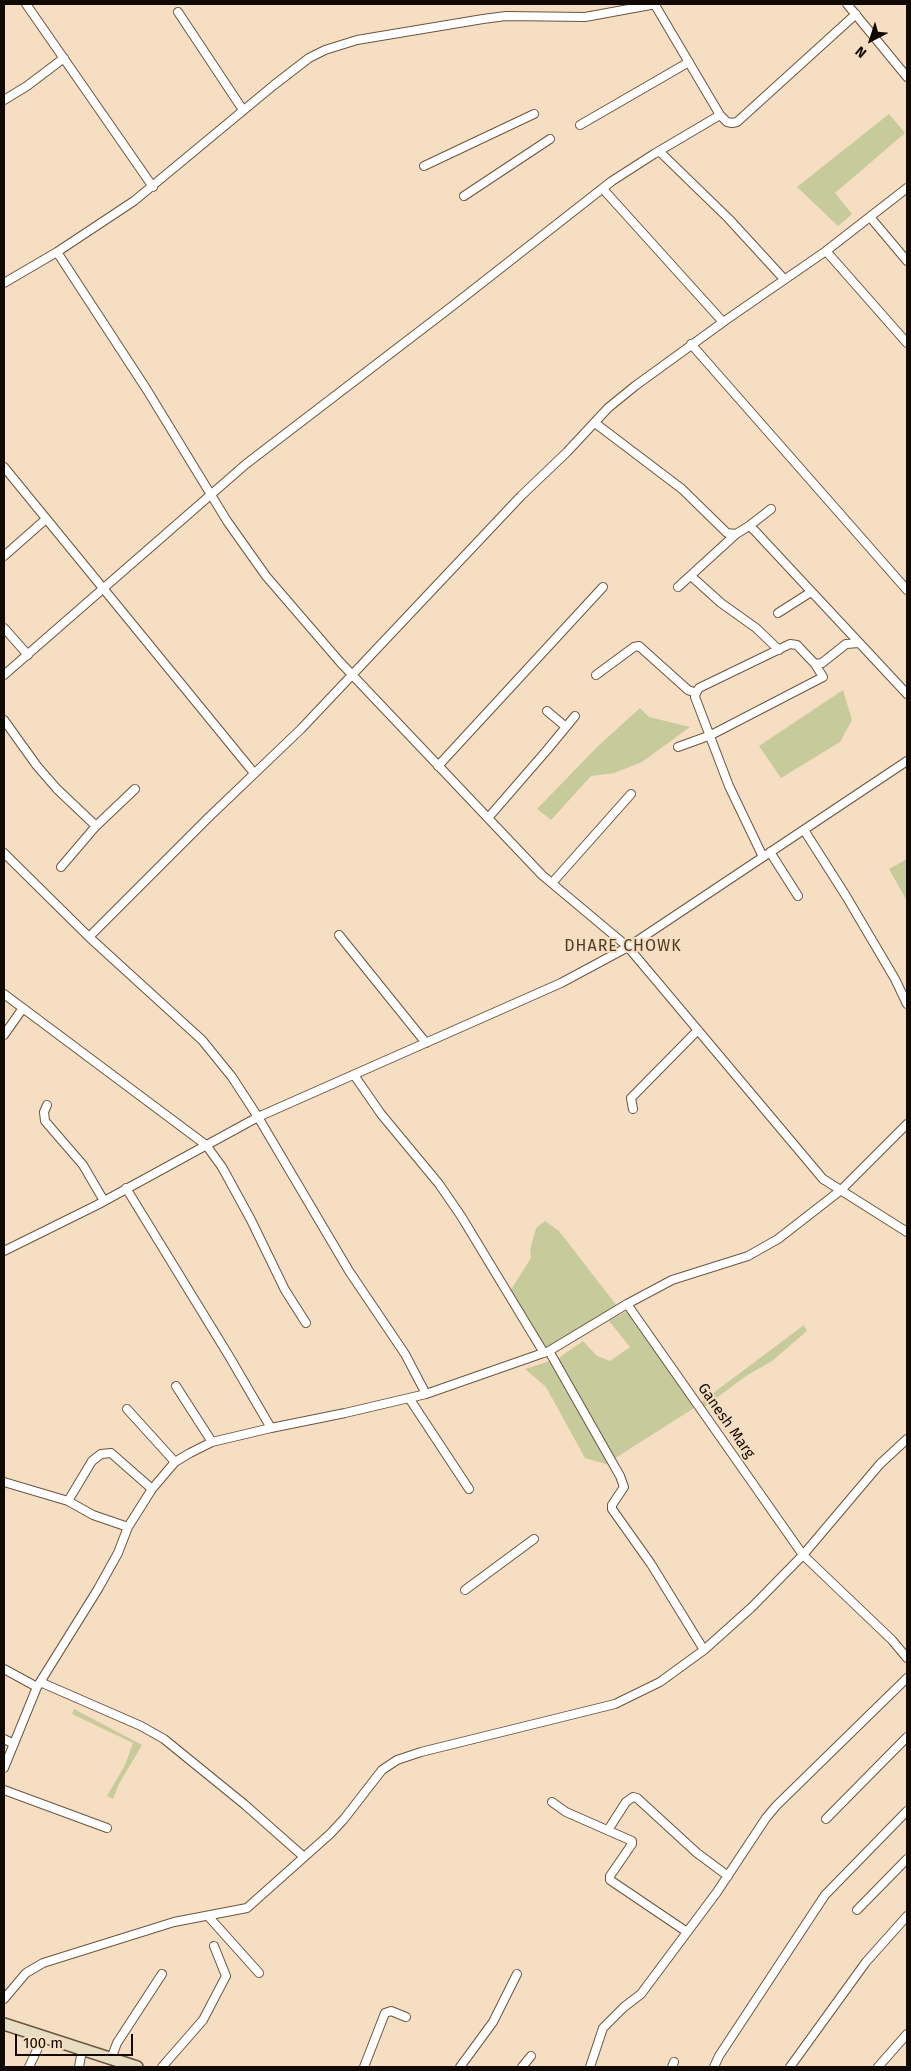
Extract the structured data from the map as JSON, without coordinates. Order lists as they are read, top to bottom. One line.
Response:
{"streets":{"street":["Ganesh Marg"]},"districts":["DHARE CHOWK"],"scale_bar":"100 m","north":"bottom left"}
